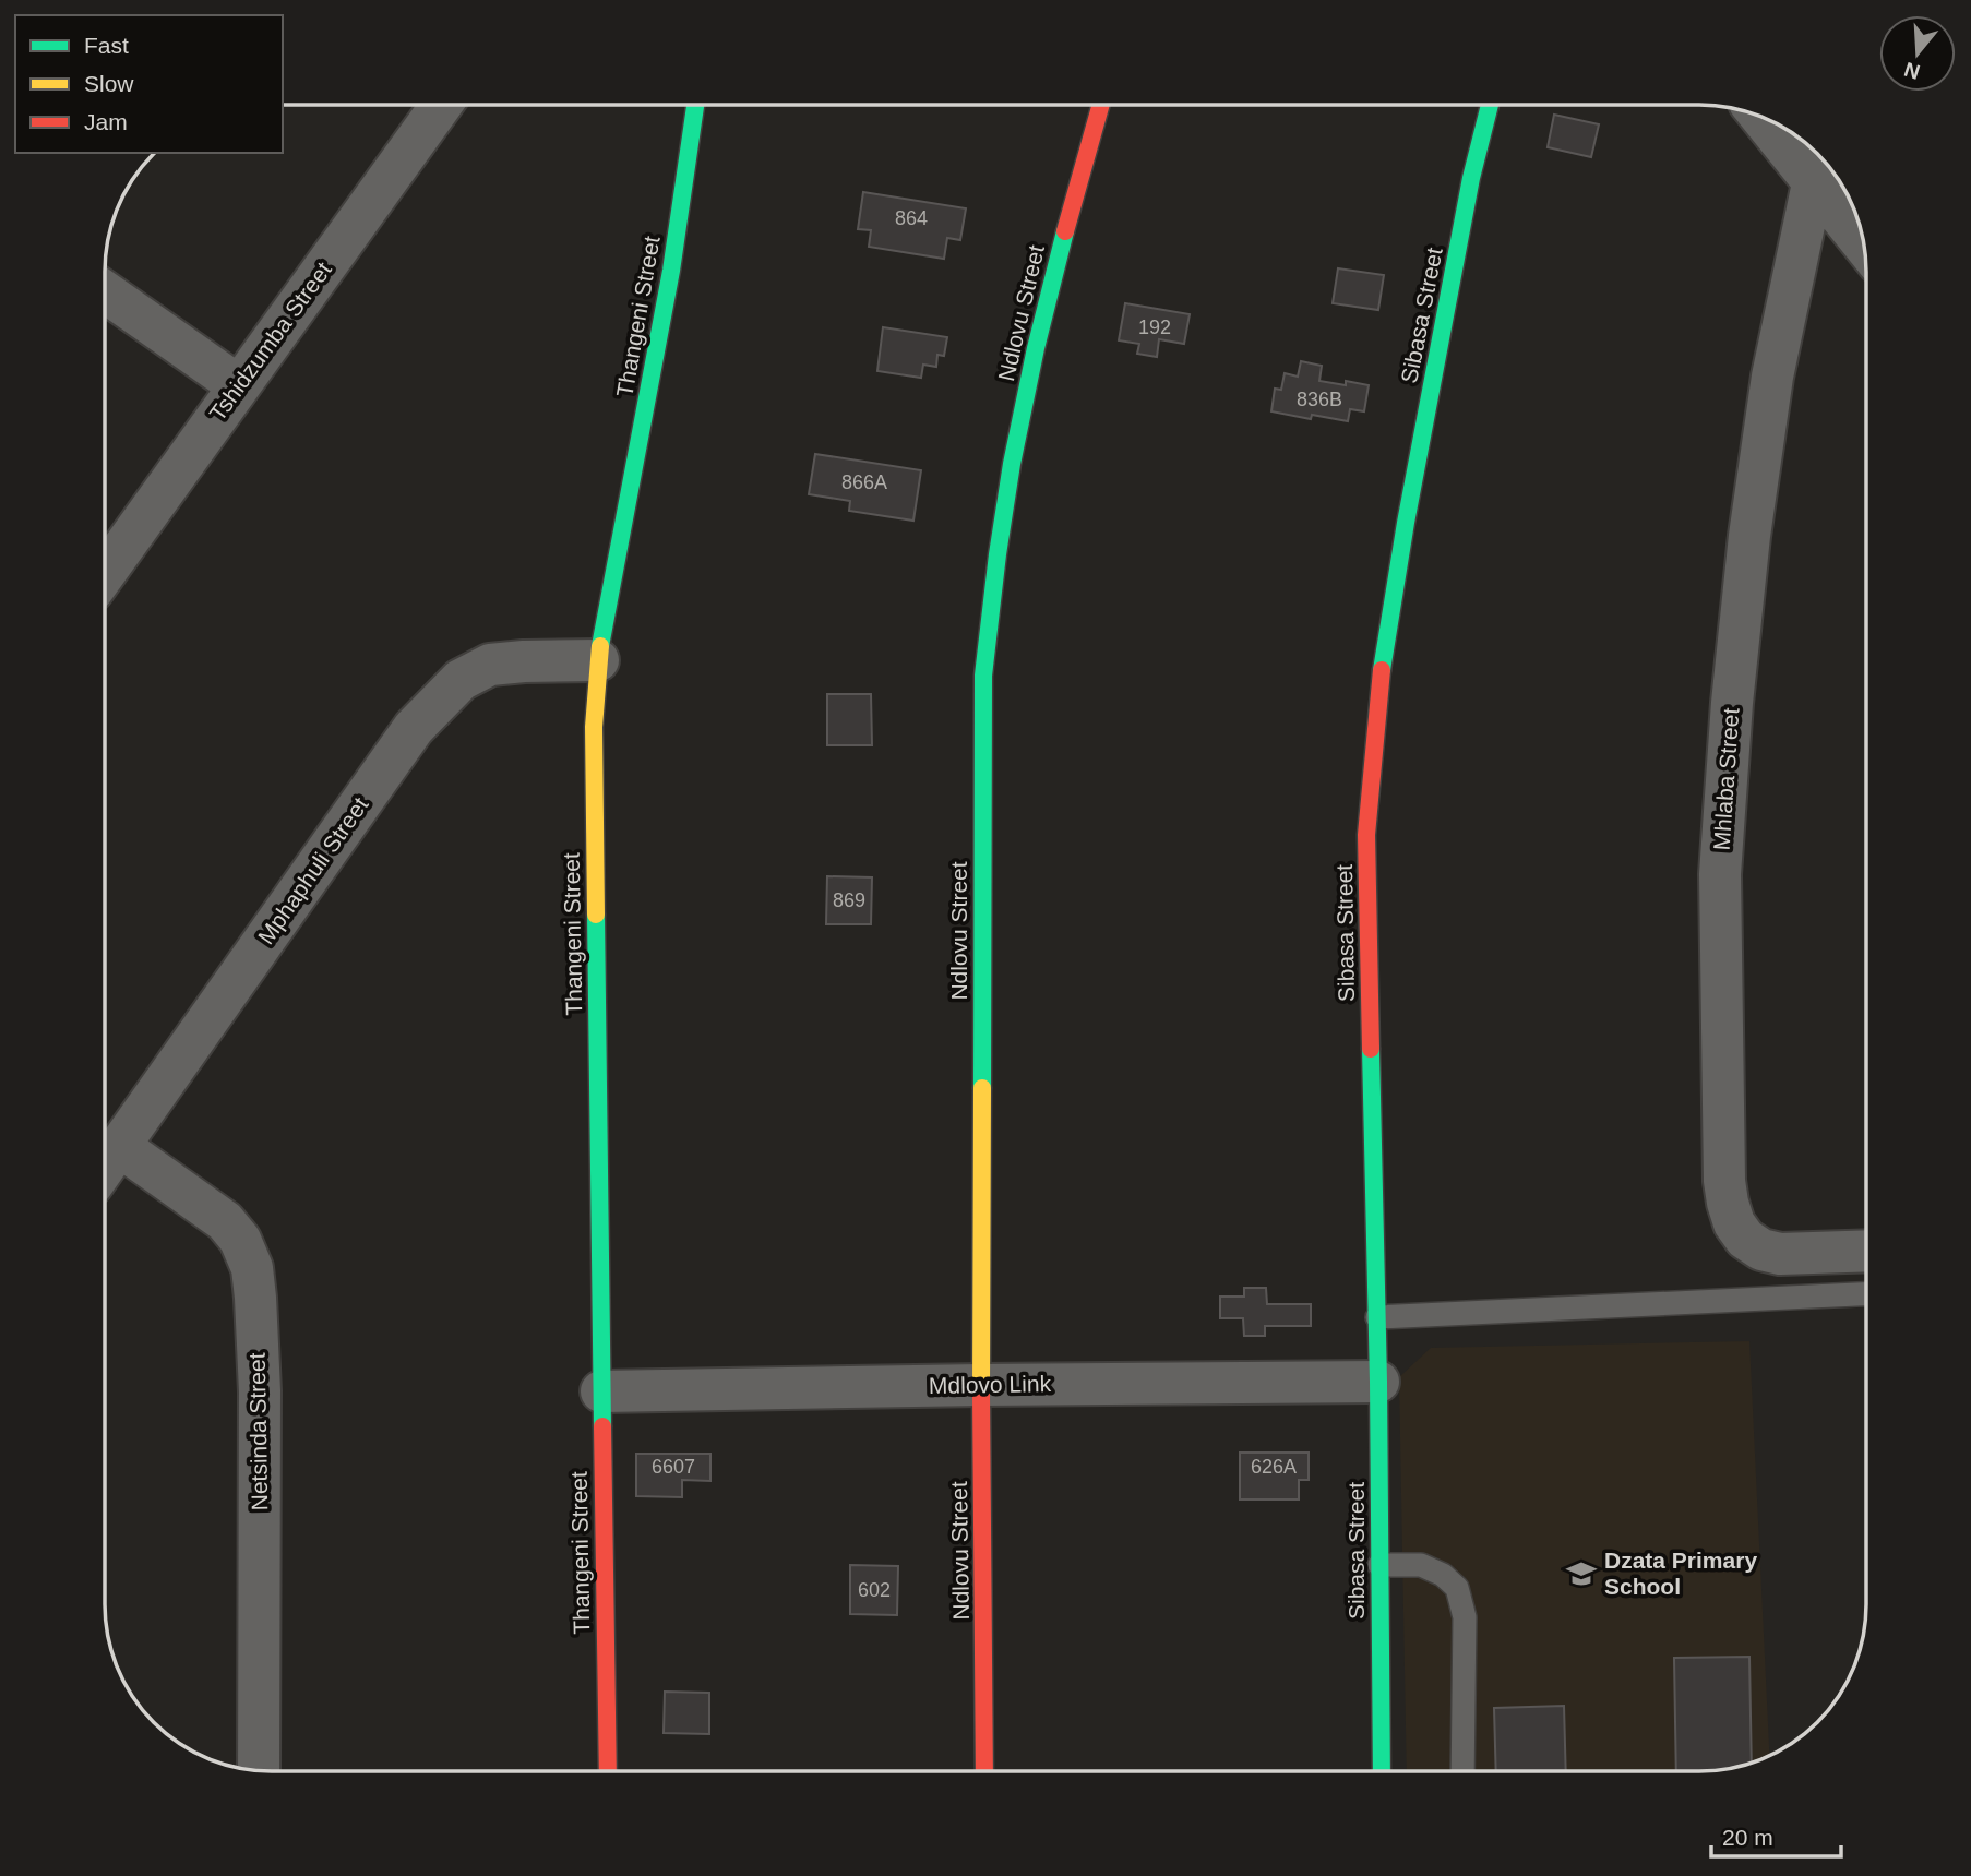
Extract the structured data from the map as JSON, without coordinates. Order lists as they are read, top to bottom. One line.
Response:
{"streets":{"street":["Ndlovu Street","Sibasa Street","Thangeni Street","Tshidzumba Street","Mhlaba Street","Mphaphuli Street","Mdlovo Link","Netsinda Street"]},"crossings":[["Ndlovu Street","Mdlovo Link"],["Sibasa Street","Mdlovo Link"],["Thangeni Street","Mphaphuli Street"],["Thangeni Street","Mdlovo Link"],["Mphaphuli Street","Netsinda Street"]],"places":{"school or university":["Dzata Primary School"]},"house_numbers":["864","192","836B","866A","869","6607","626A","602"],"legend":["Fast","Slow","Jam"],"scale_bar":"20 m","north":"bottom"}
